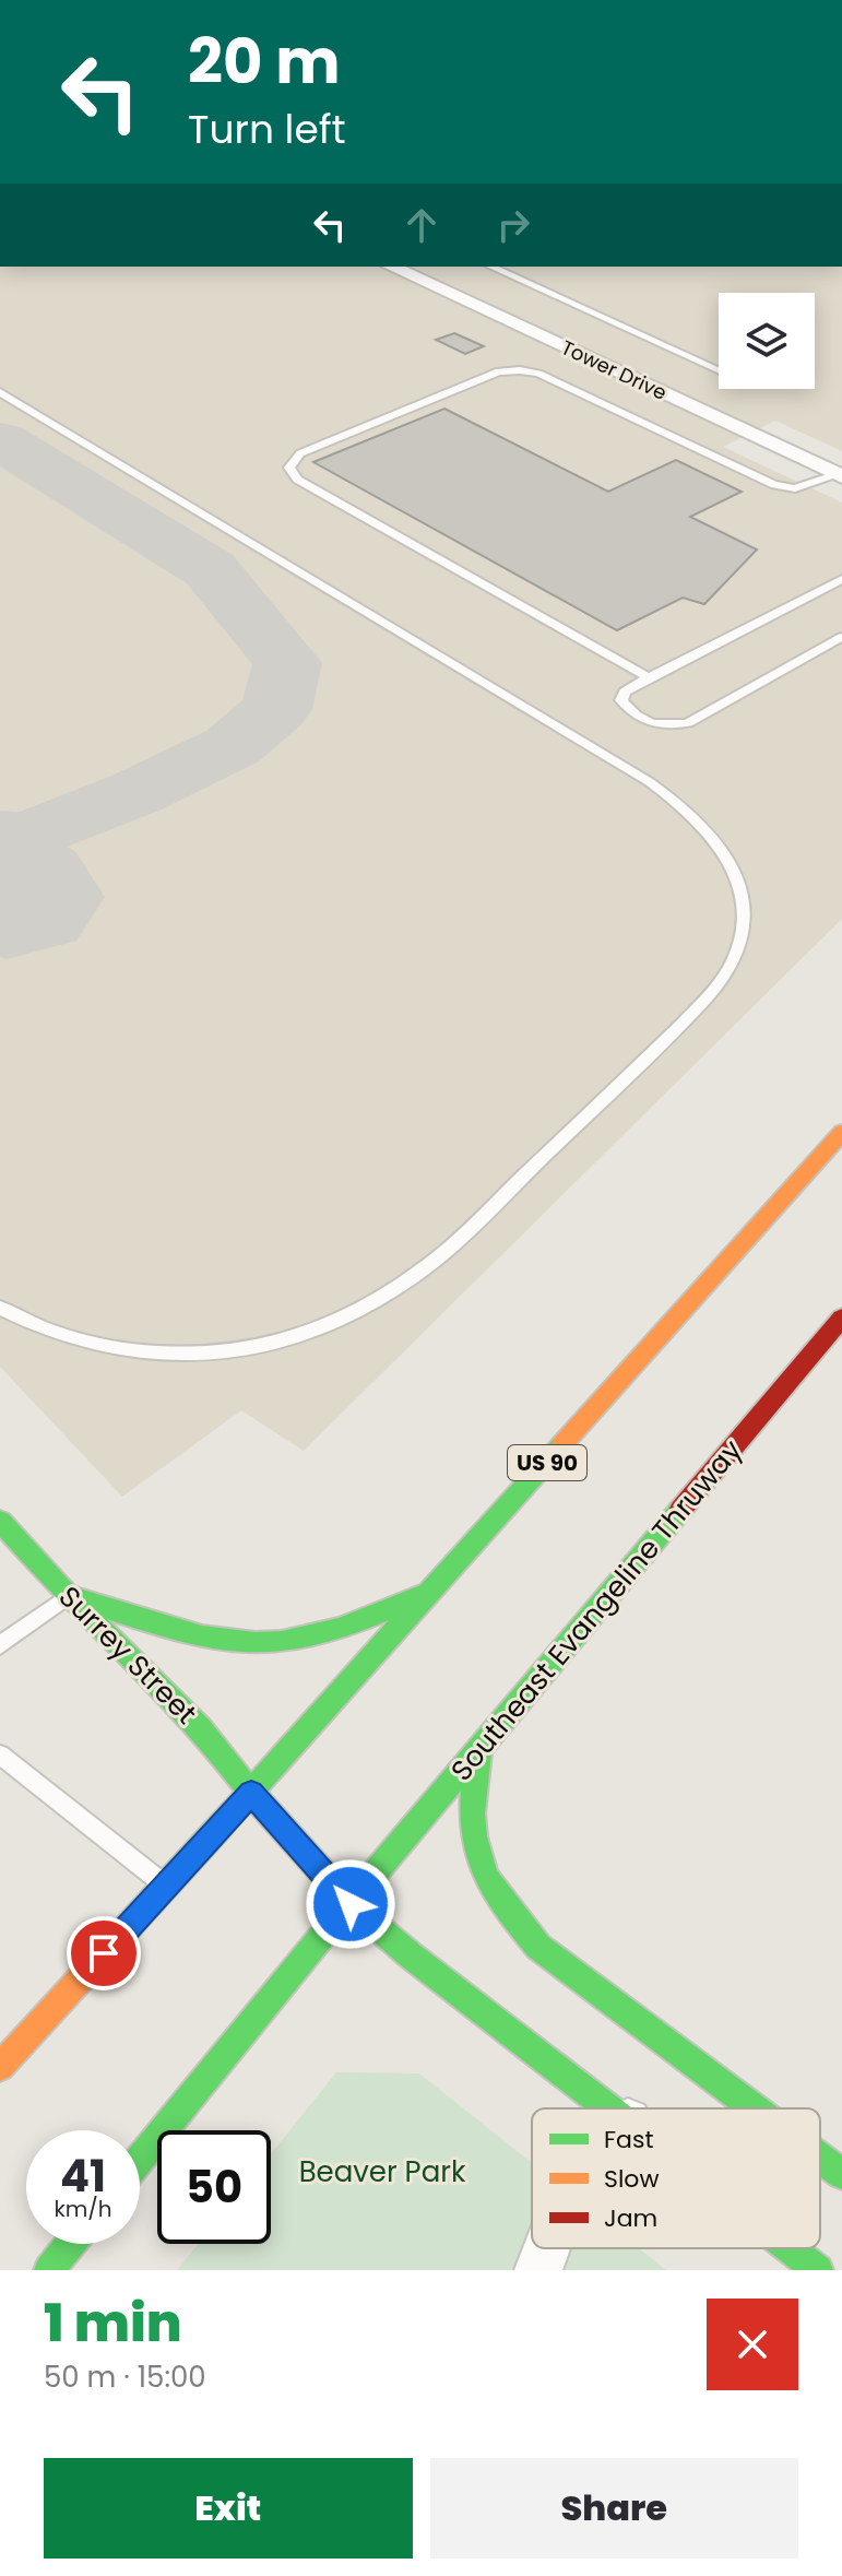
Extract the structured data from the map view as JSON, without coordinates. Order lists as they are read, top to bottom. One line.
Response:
{"streets":{"main road":["US 90","Southeast Evangeline Thruway","Surrey Street"],"street":["Tower Drive"]},"crossings":[["US 90","Surrey Street"],["Southeast Evangeline Thruway","Surrey Street"]],"parks":["Beaver Park"],"legend":["Fast","Slow","Jam"],"page":{"turn":["20 m","Turn left"],"speed":"41 km/h","limit":"50","heading":["1 min","50 m · 15:00"],"buttons":["Exit","Share"]}}
